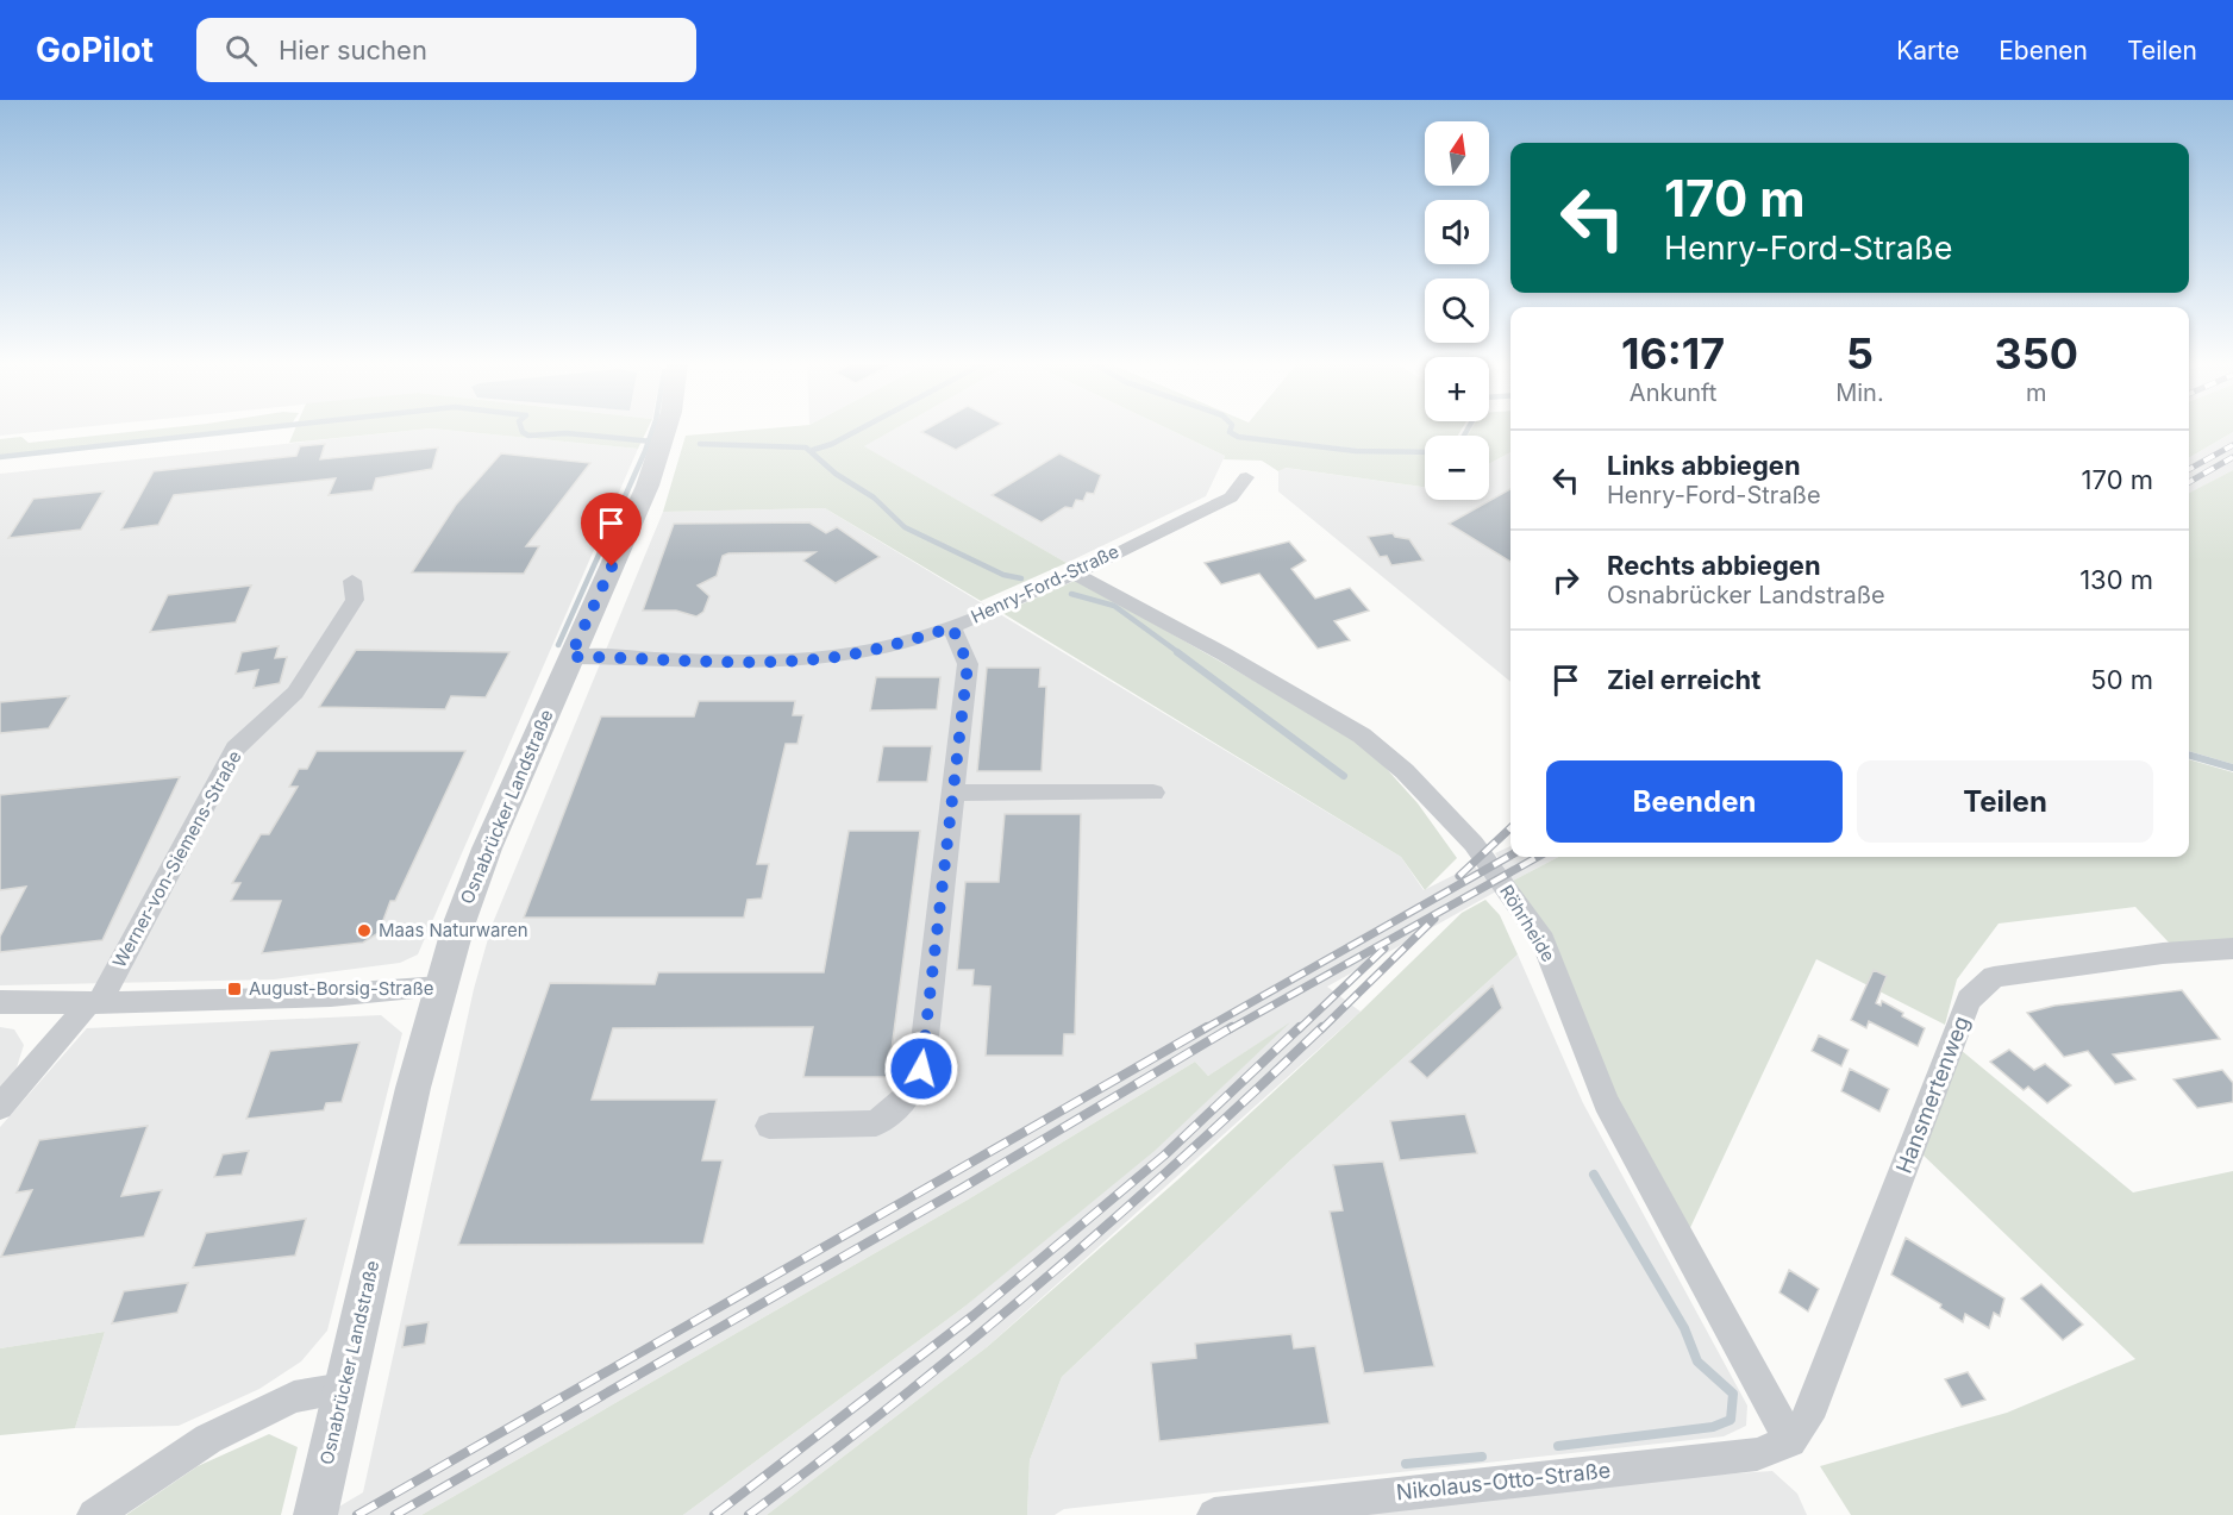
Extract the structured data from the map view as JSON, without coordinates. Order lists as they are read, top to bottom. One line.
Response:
{"streets":{"street":["Henry-Ford-Straße","Osnabrücker Landstraße","Werner-von-Siemens-Straße","Röhrheide","Hansmertenweg","Nikolaus-Otto-Straße"]},"crossings":[["Henry-Ford-Straße","Osnabrücker Landstraße"],["Henry-Ford-Straße","Röhrheide"],["Röhrheide","Hansmertenweg"],["Röhrheide","Nikolaus-Otto-Straße"],["Hansmertenweg","Nikolaus-Otto-Straße"]],"places":{"other":["Maas Naturwaren"],"transit":["August-Borsig-Straße"]},"north":"top","page":{"header":"GoPilot","search":"Hier suchen","nav":["Karte","Ebenen","Teilen"],"map_buttons":["+","−"],"turn":["170 m","Henry-Ford-Straße"],"eta":["16:17","Ankunft","5","Min.","350","m"],"list":[{"name":"Links abbiegen","note":"Henry-Ford-Straße","value":"170 m"},{"name":"Rechts abbiegen","note":"Osnabrücker Landstraße","value":"130 m"},{"name":"Ziel erreicht","value":"50 m"}],"buttons":["Beenden","Teilen"]}}
